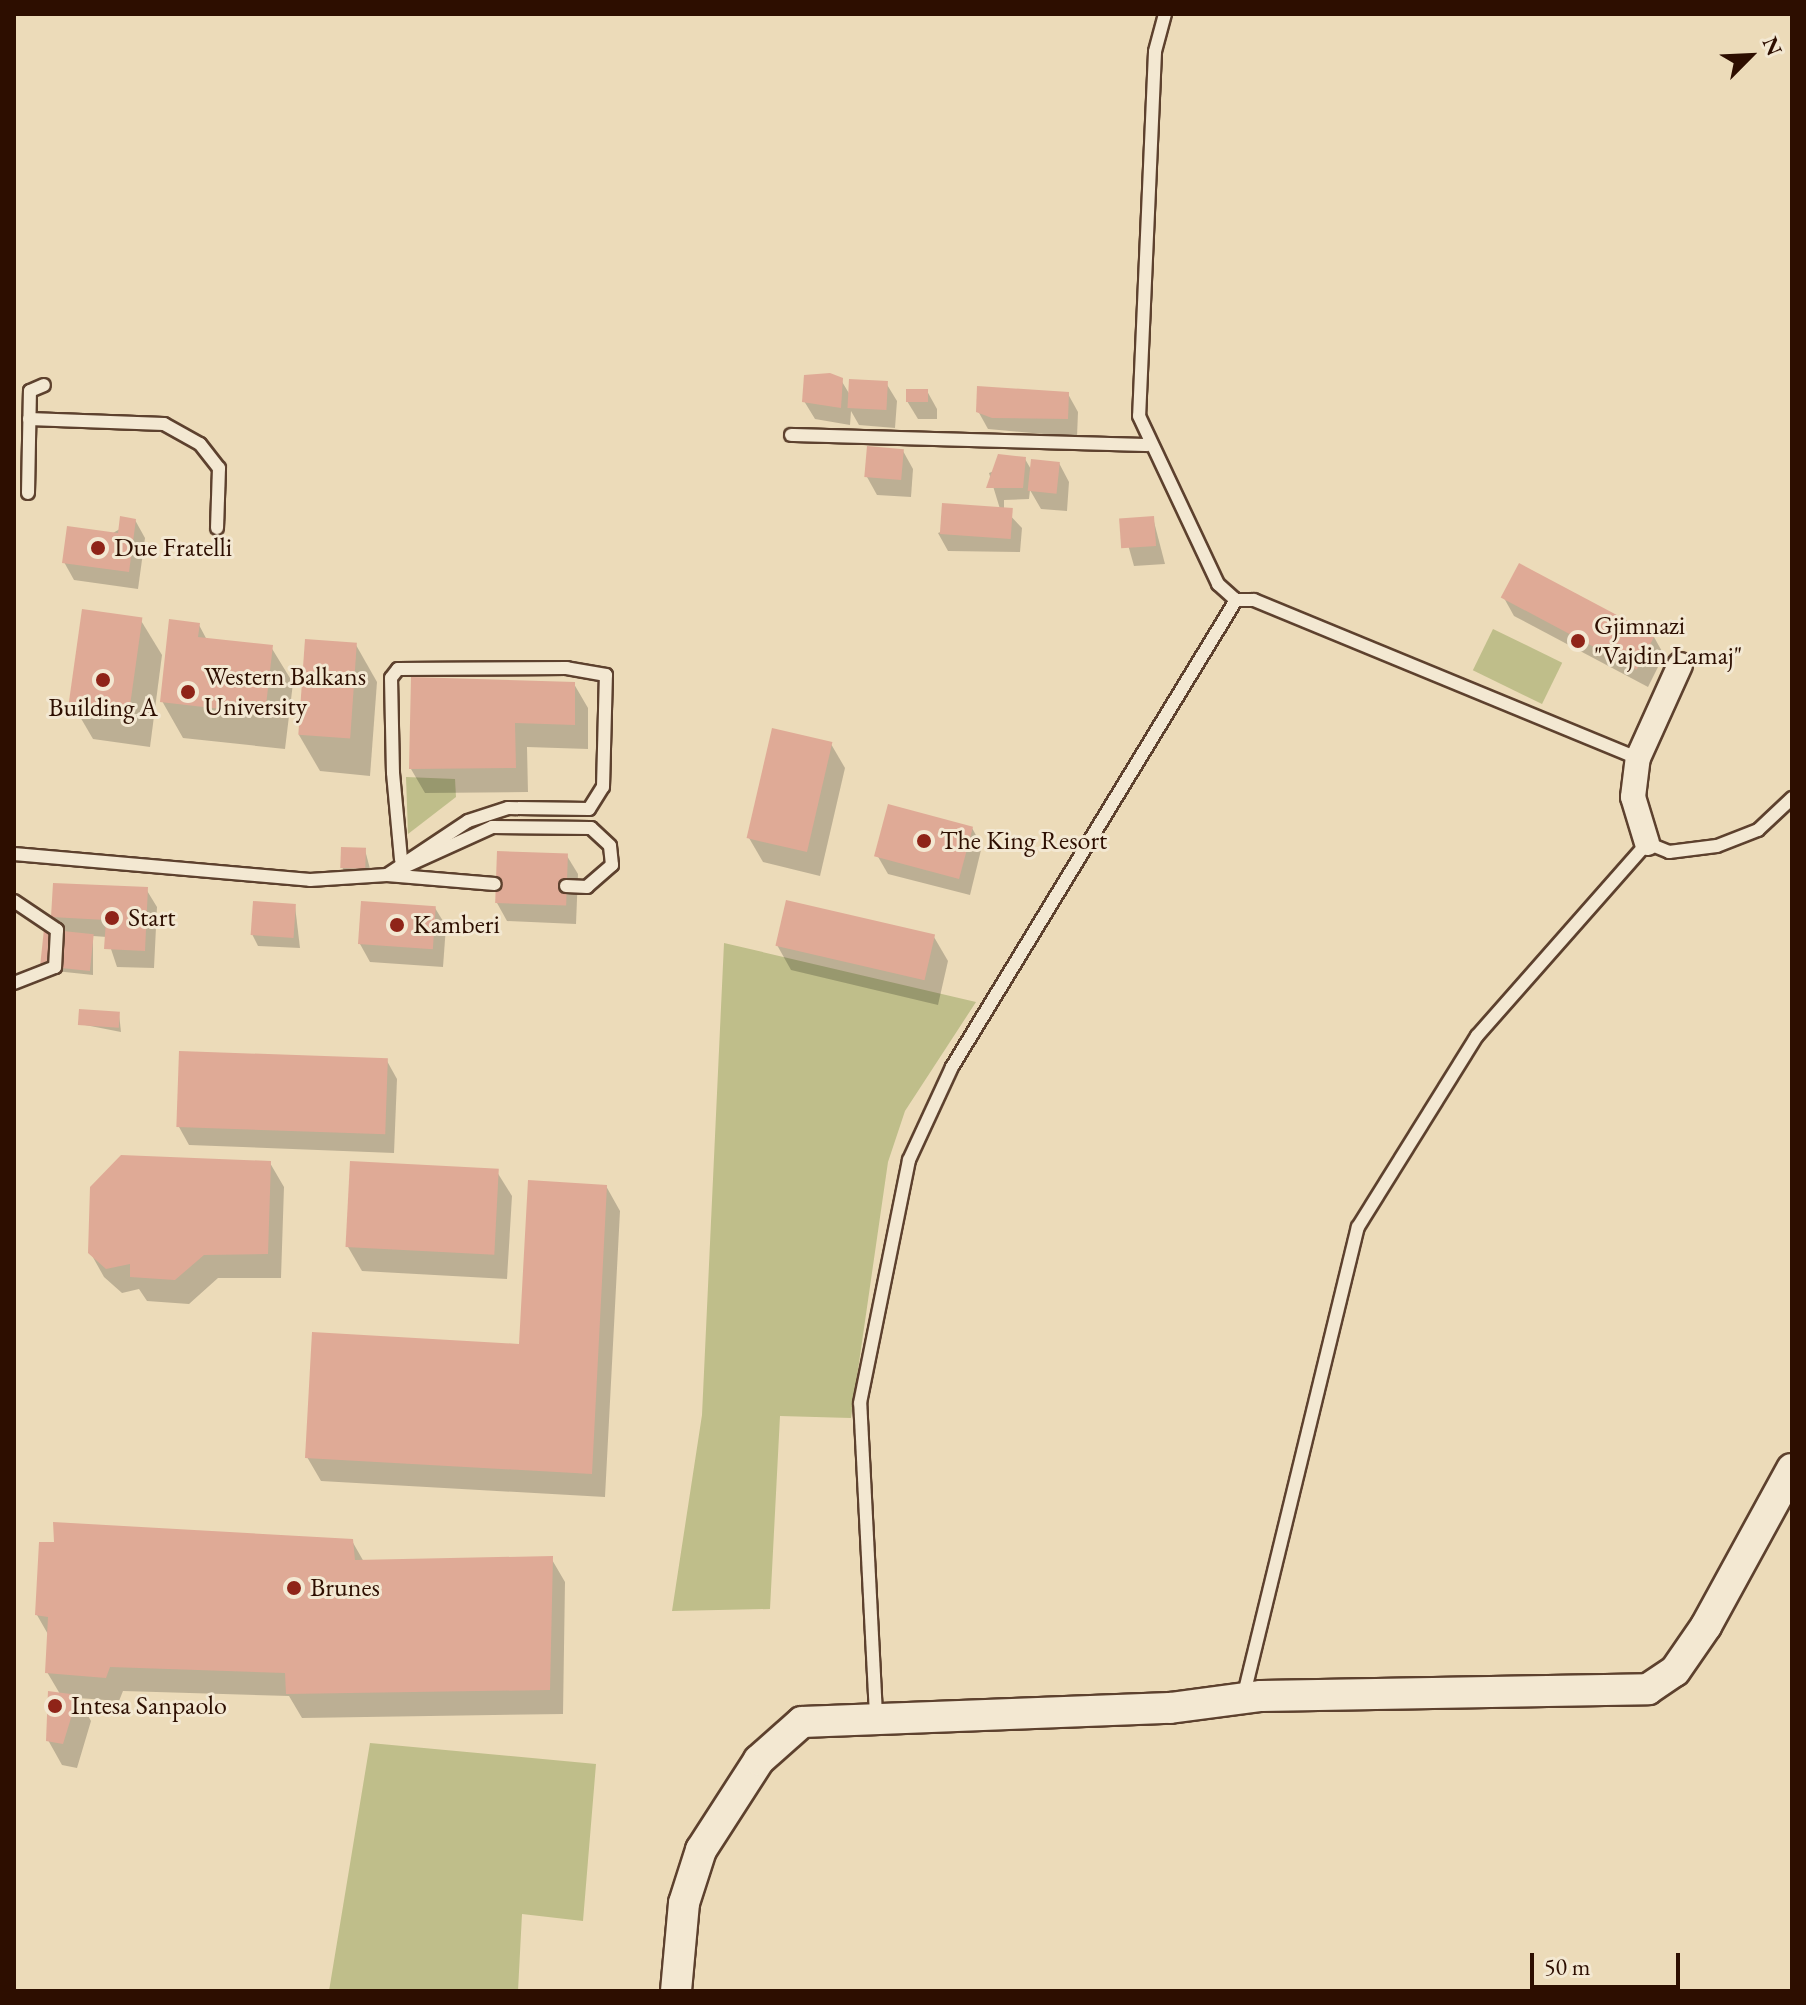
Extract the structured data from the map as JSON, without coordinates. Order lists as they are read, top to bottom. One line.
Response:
{"places":["Due Fratelli","Gjimnazi \"Vajdin Lamaj\"","Building A","Western Balkans University","The King Resort","Start","Kamberi","Brunes","Intesa Sanpaolo"],"scale_bar":"50 m","north":"top right"}
